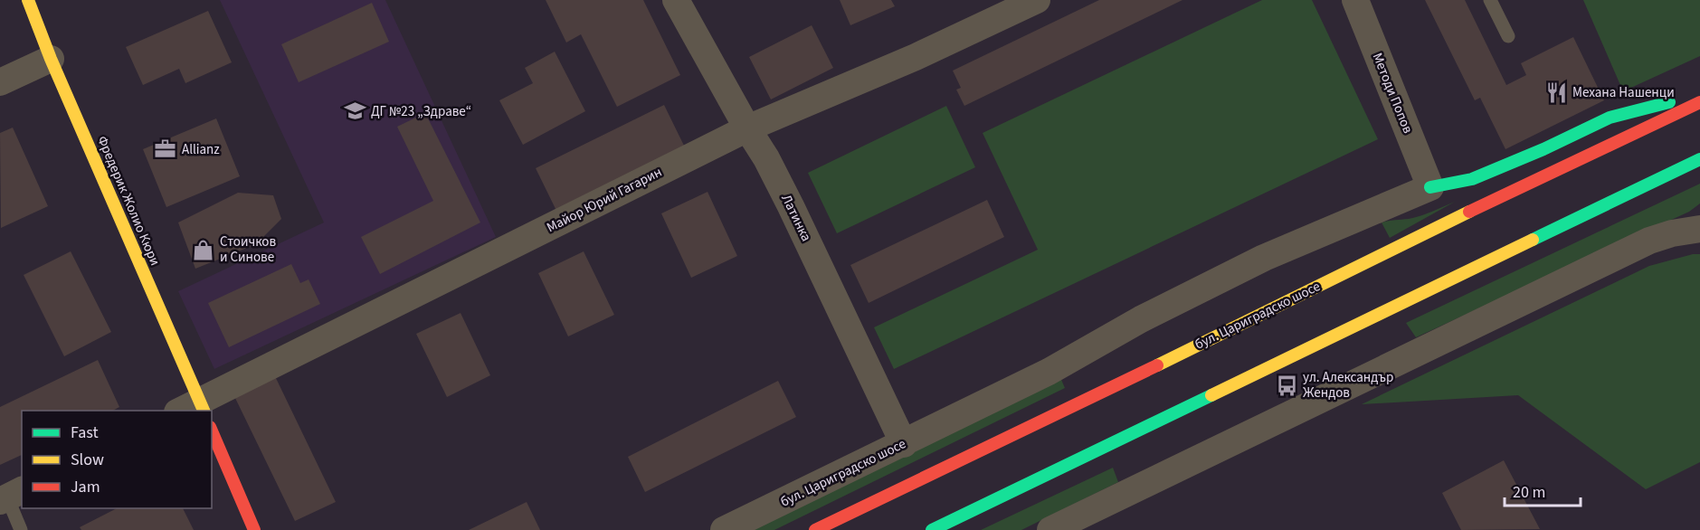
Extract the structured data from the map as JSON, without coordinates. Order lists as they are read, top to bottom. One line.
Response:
{"streets":{"main road":["Фредерик Жолио Кюри","бул. Цариградско шосе"],"street":["Методи Попов","Майор Юрий Гагарин","Латинка"]},"crossings":[["Методи Попов","бул. Цариградско шосе"],["Майор Юрий Гагарин","Фредерик Жолио Кюри"],["Майор Юрий Гагарин","Латинка"],["Латинка","бул. Цариградско шосе"]],"places":{"restaurant":["Механа Нашенци"],"school or university":["ДГ №23 „Здраве“"],"office":["Allianz"],"shop":["Стоичков и Синове"],"bus stop":["ул. Александър Жендов"]},"legend":["Fast","Slow","Jam"],"scale_bar":"20 m"}
